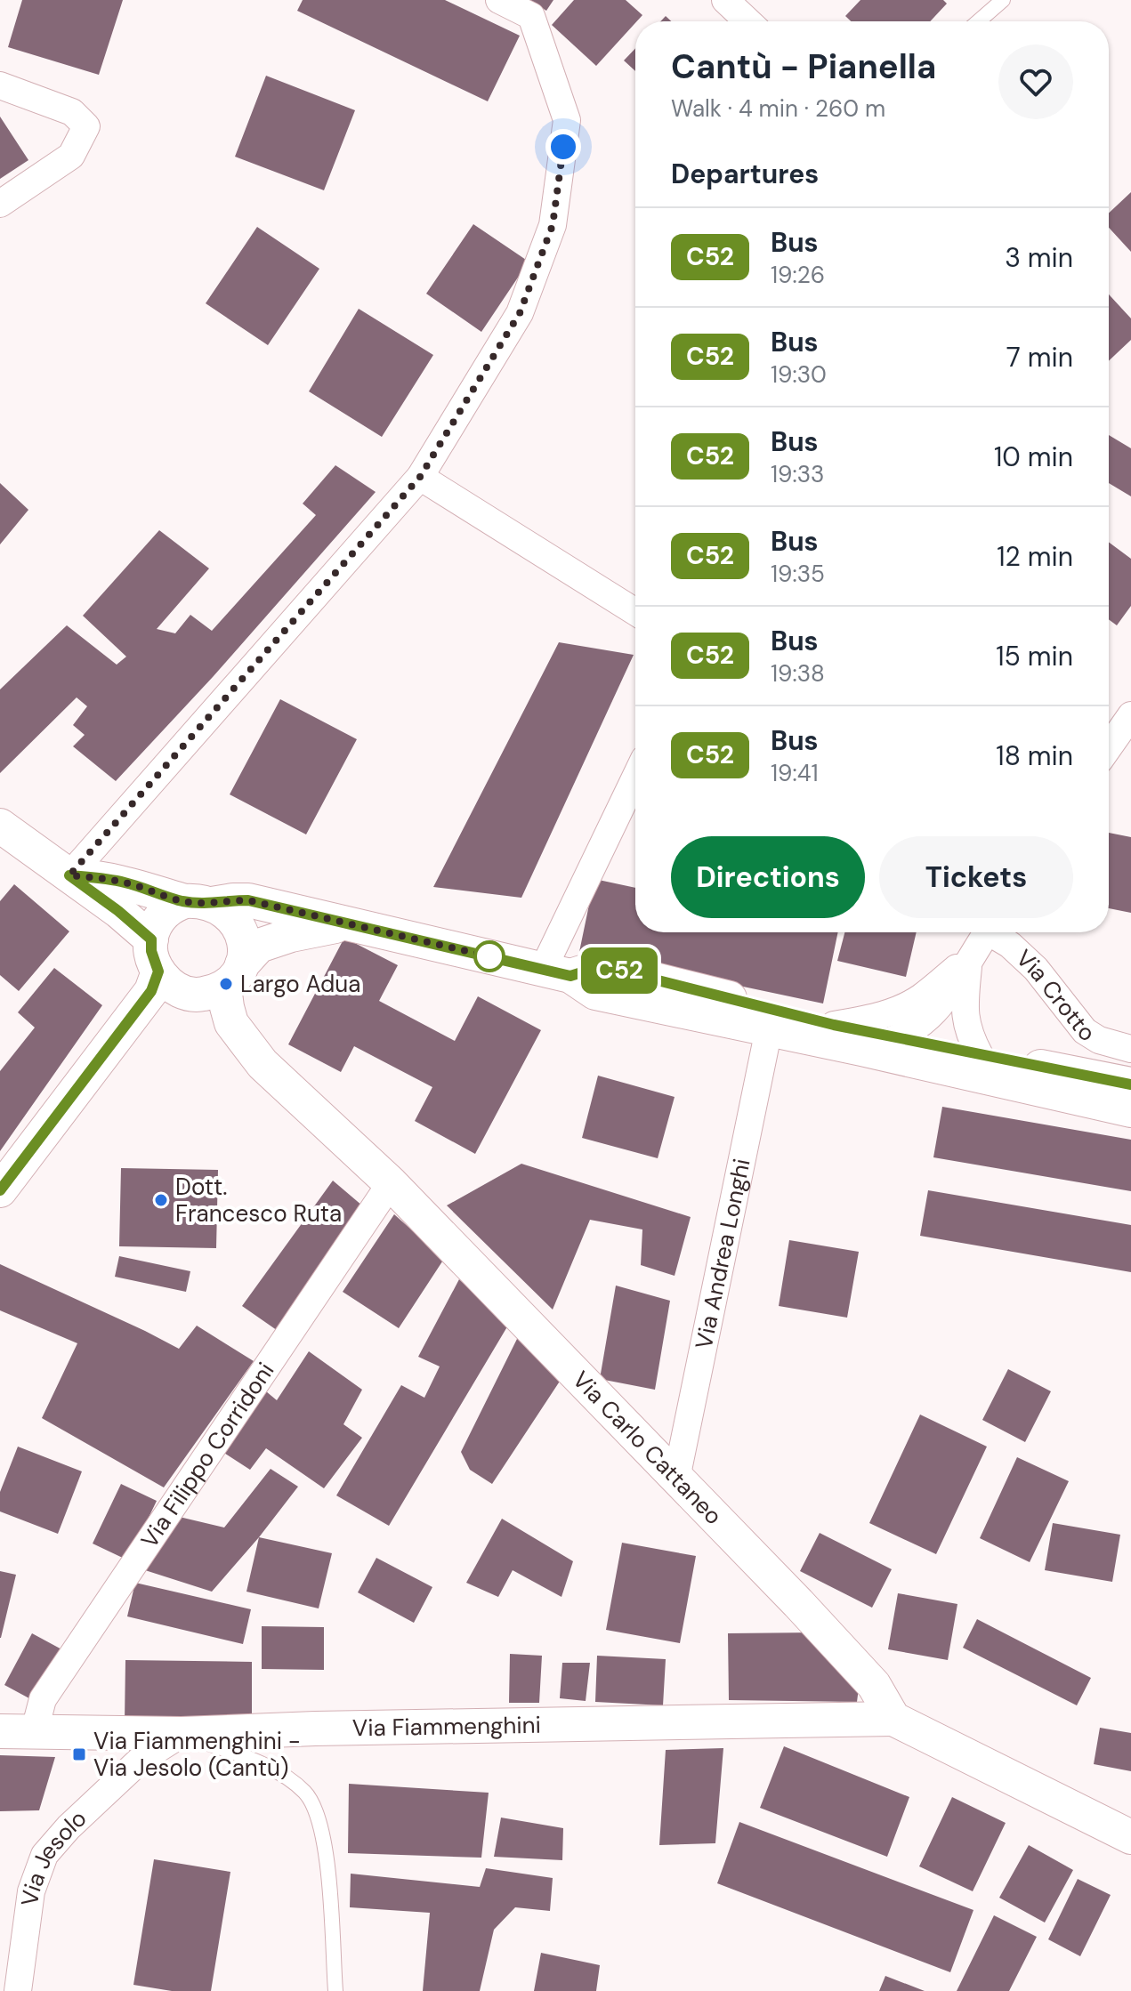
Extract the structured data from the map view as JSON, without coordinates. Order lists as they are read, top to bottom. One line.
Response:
{"streets":{"street":["Via Crotto","Via Andrea Longhi","Via Carlo Cattaneo","Via Filippo Corridoni","Via Fiammenghini","Via Jesolo"]},"crossings":[["Via Andrea Longhi","Via Carlo Cattaneo"],["Via Carlo Cattaneo","Via Filippo Corridoni"],["Via Carlo Cattaneo","Via Fiammenghini"],["Via Filippo Corridoni","Via Fiammenghini"],["Via Fiammenghini","Via Jesolo"]],"places":{"other":["Largo Adua","Dott. Francesco Ruta"],"transit":["Via Fiammenghini - Via Jesolo (Cantù)"]},"lines":["bus line C52"],"page":{"on_map":"C52","heading":[["Cantù - Pianella","Walk · 4 min · 260 m"],"Departures"],"list":[{"mark":"C52","name":"Bus","note":"19:26","value":"3 min"},{"mark":"C52","name":"Bus","note":"19:30","value":"7 min"},{"mark":"C52","name":"Bus","note":"19:33","value":"10 min"},{"mark":"C52","name":"Bus","note":"19:35","value":"12 min"},{"mark":"C52","name":"Bus","note":"19:38","value":"15 min"},{"mark":"C52","name":"Bus","note":"19:41","value":"18 min"}],"buttons":["Directions","Tickets"]}}
